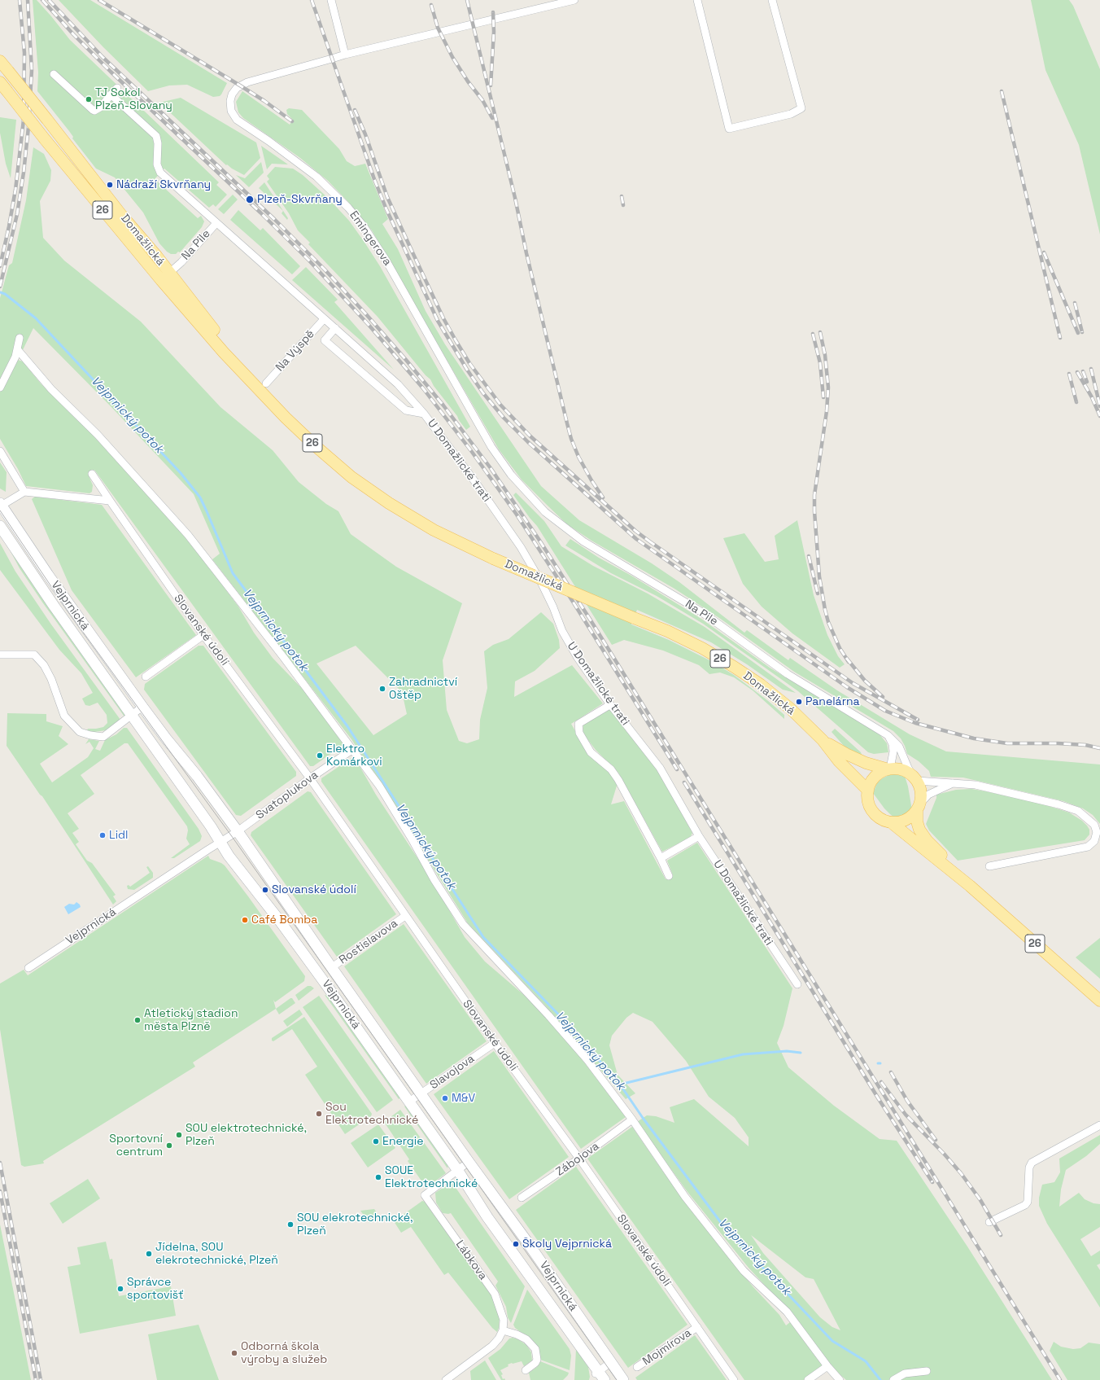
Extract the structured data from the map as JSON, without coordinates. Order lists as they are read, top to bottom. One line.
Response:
{"streets":{"main road":["26","Domažlická","Vejprnická"],"street":["Emingerova","Na Pile","Na Výspě","U Domažlické trati","Slovanské údolí","Svatoplukova","Rostislavova","Slavojova","Zábojova","Lábkova","Mojmírova"]},"crossings":[["26","Domažlická"],["26","Na Pile"],["Emingerova","Na Pile"],["Domažlická","Na Pile"],["Domažlická","Na Výspě"],["Vejprnická","Svatoplukova"],["Vejprnická","Rostislavova"],["Vejprnická","Slavojova"],["Vejprnická","Lábkova"],["Slovanské údolí","Svatoplukova"],["Slovanské údolí","Rostislavova"],["Slovanské údolí","Slavojova"],["Slovanské údolí","Zábojova"],["Slovanské údolí","Mojmírova"]],"water":["Vejprnický potok"],"places":["TJ Sokol Plzeň-Slovany","Nádraží Skvrňany","Plzeň-Skvrňany","Zahradnictví Oštěp","Panelárna","Elektro Komárkovi","Lidl","Slovanské údolí","Café Bomba","Atletický stadion města Plzně","M&V","Sou Elektrotechnické","SOU elektrotechnické, Plzeň","Energie","Sportovní centrum","SOUE Elektrotechnické","SOU elekrotechnické, Plzeň","Školy Vejprnická","Jídelna, SOU elekrotechnické, Plzeň","Správce sportovišť","Odborná škola výroby a služeb"]}
